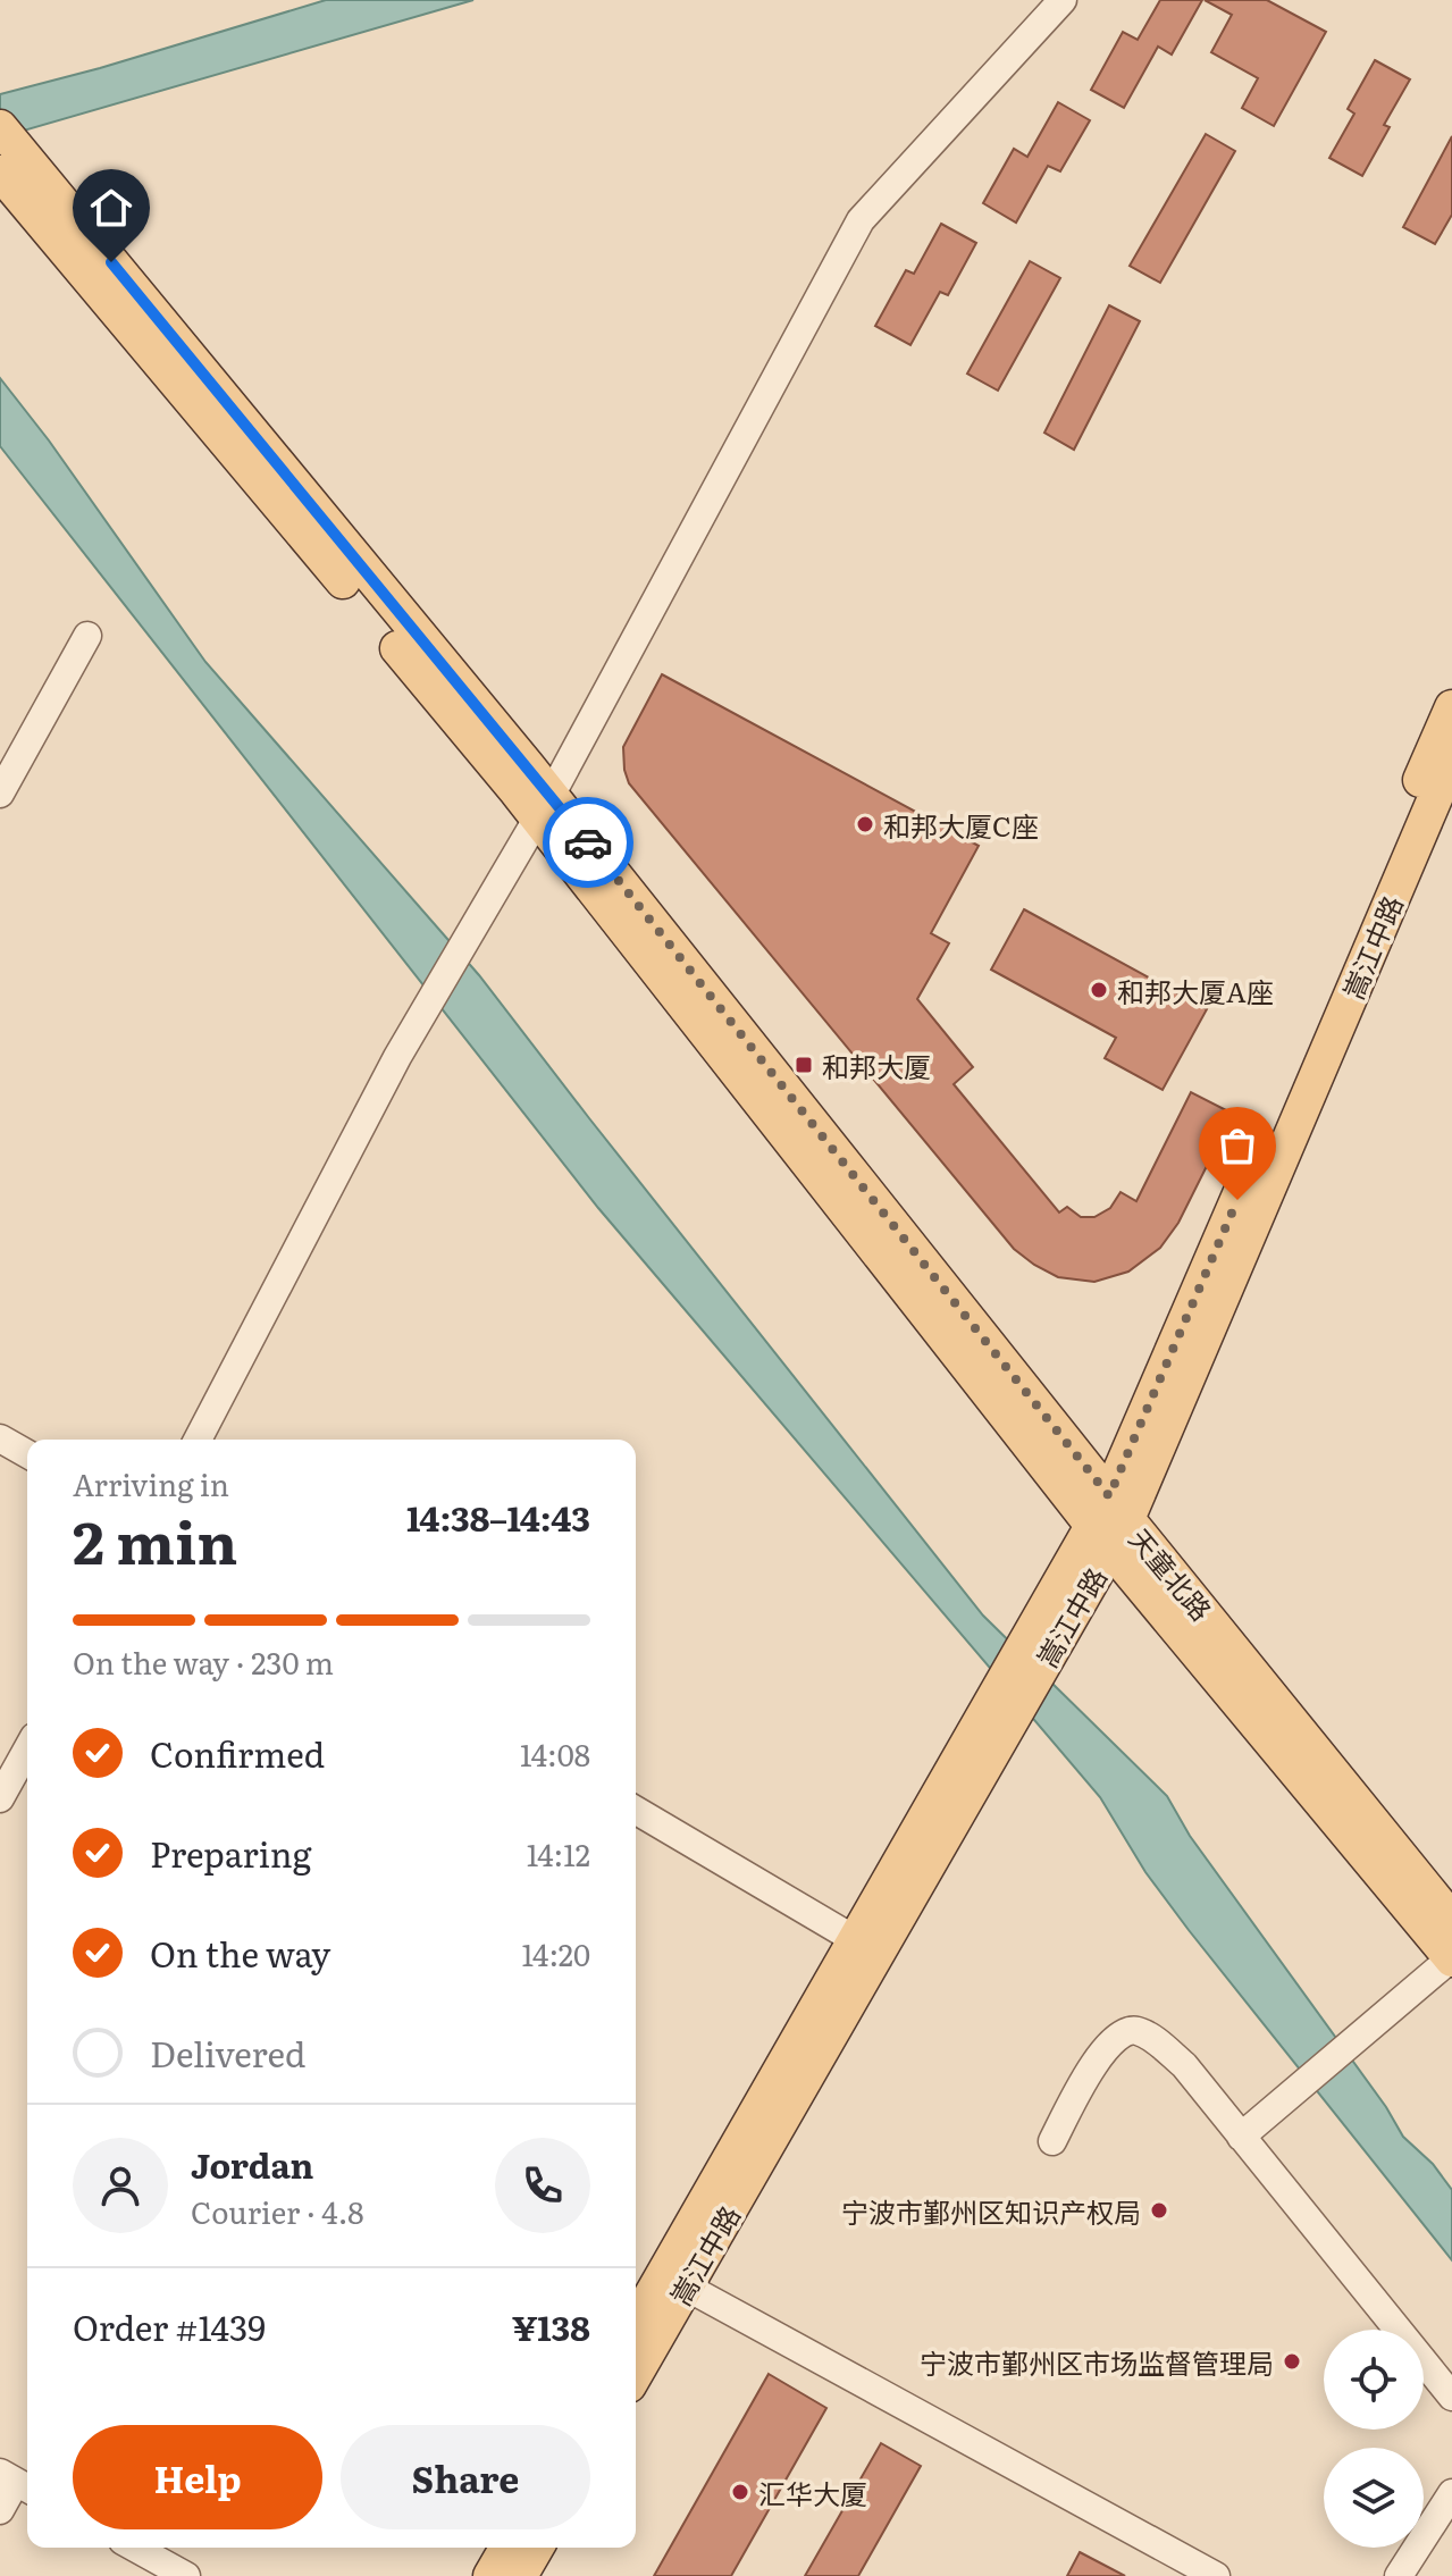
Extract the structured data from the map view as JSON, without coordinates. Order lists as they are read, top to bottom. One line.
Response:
{"streets":{"main road":["嵩江中路","天童北路"]},"crossings":[["嵩江中路","天童北路"]],"places":{"other":["和邦大厦C座","和邦大厦A座","宁波市鄞州区知识产权局","宁波市鄞州区市场监督管理局","汇华大厦"],"transit":["和邦大厦"]},"page":{"heading":["2 min","Arriving in","14:38–14:43"],"panel":["Jordan","Courier · 4.8","Order #1439","¥138"],"bar":"On the way · 230 m","list":[["Confirmed","14:08"],["Preparing","14:12"],["On the way","14:20"],"Delivered"],"buttons":["Help","Share"]}}
